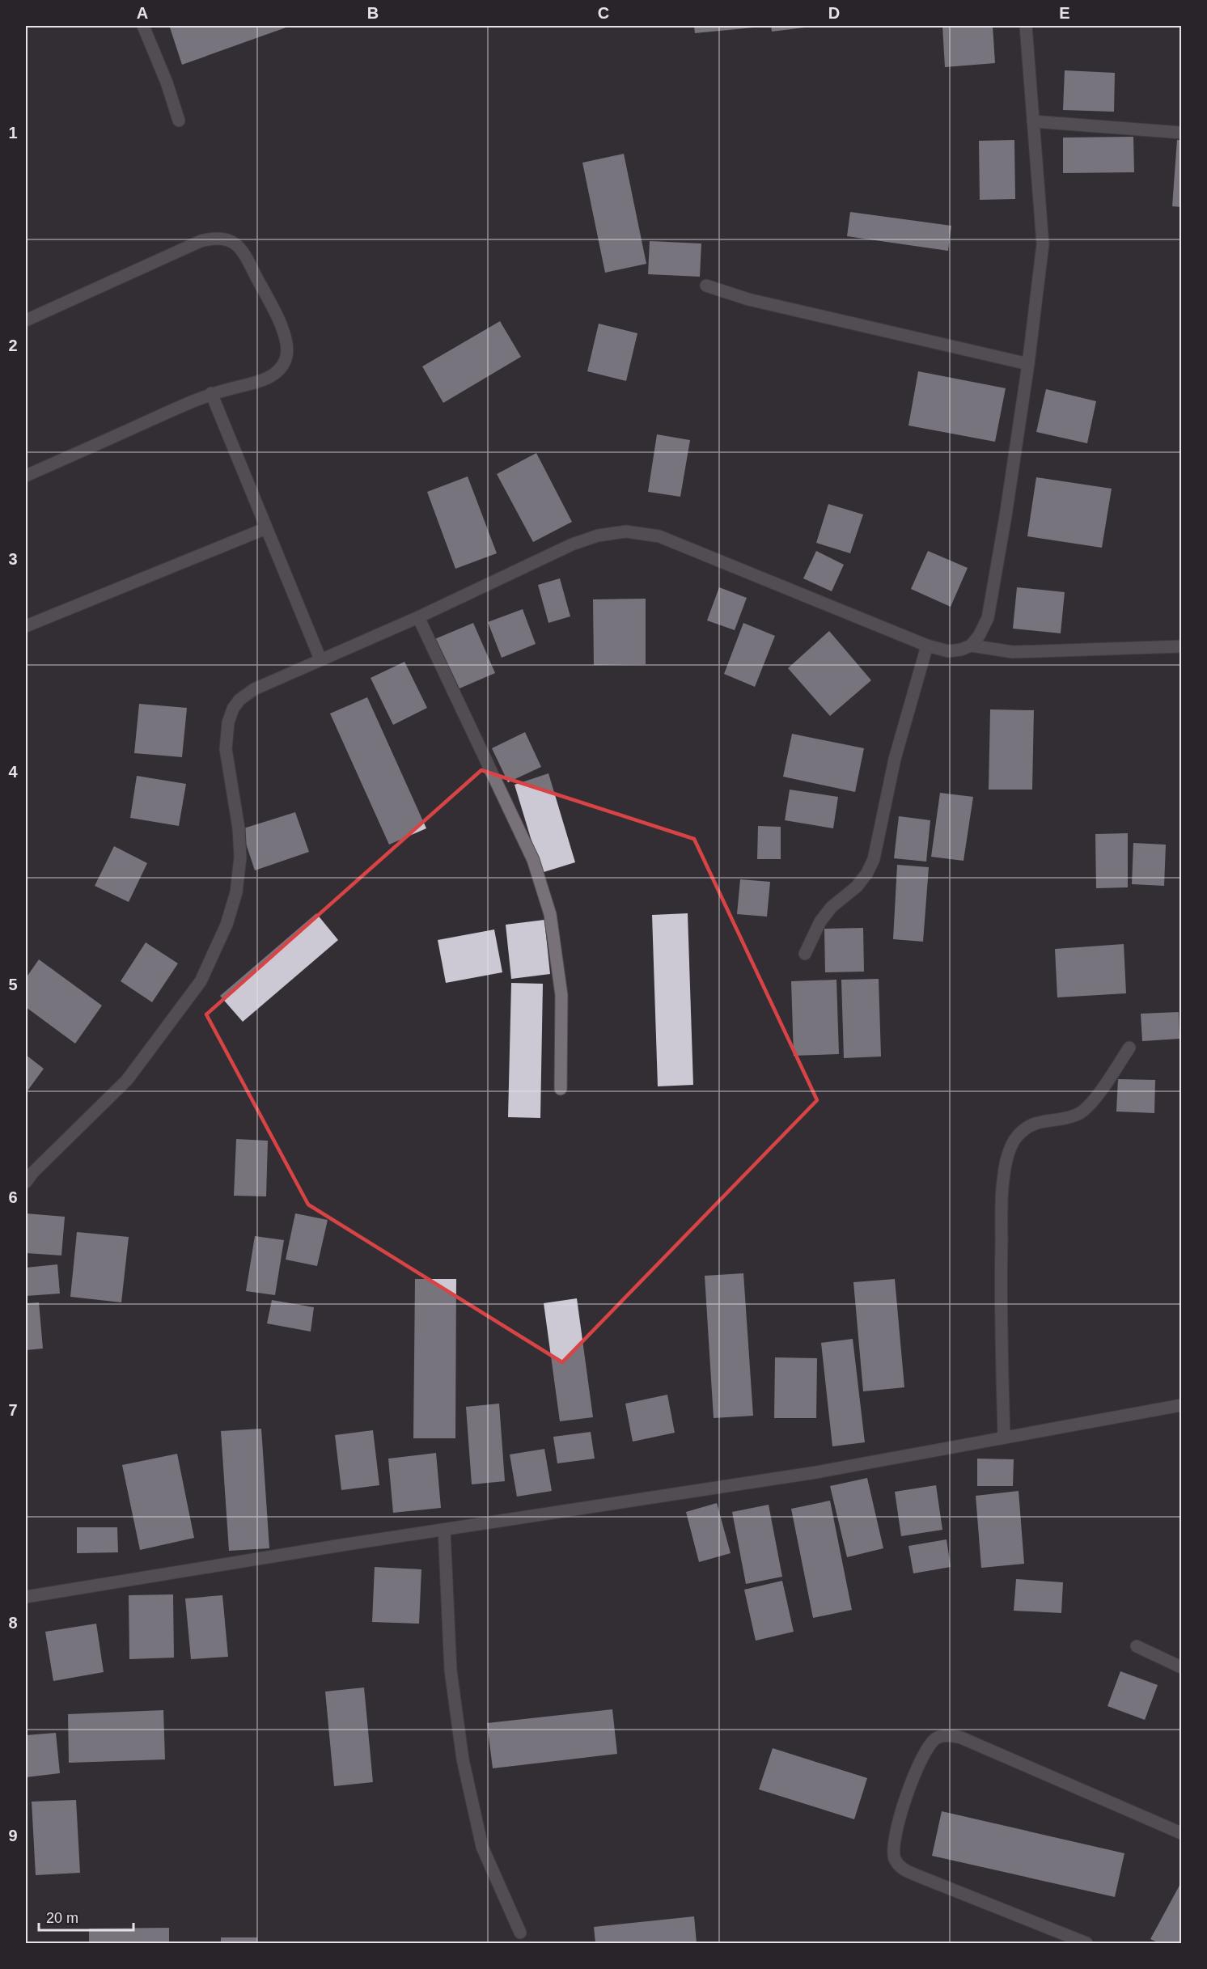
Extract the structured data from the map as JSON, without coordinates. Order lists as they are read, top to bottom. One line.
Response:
{"scale_bar":"20 m","grid":{"columns":["A","B","C","D","E"],"rows":["1","2","3","4","5","6","7","8","9"]}}
